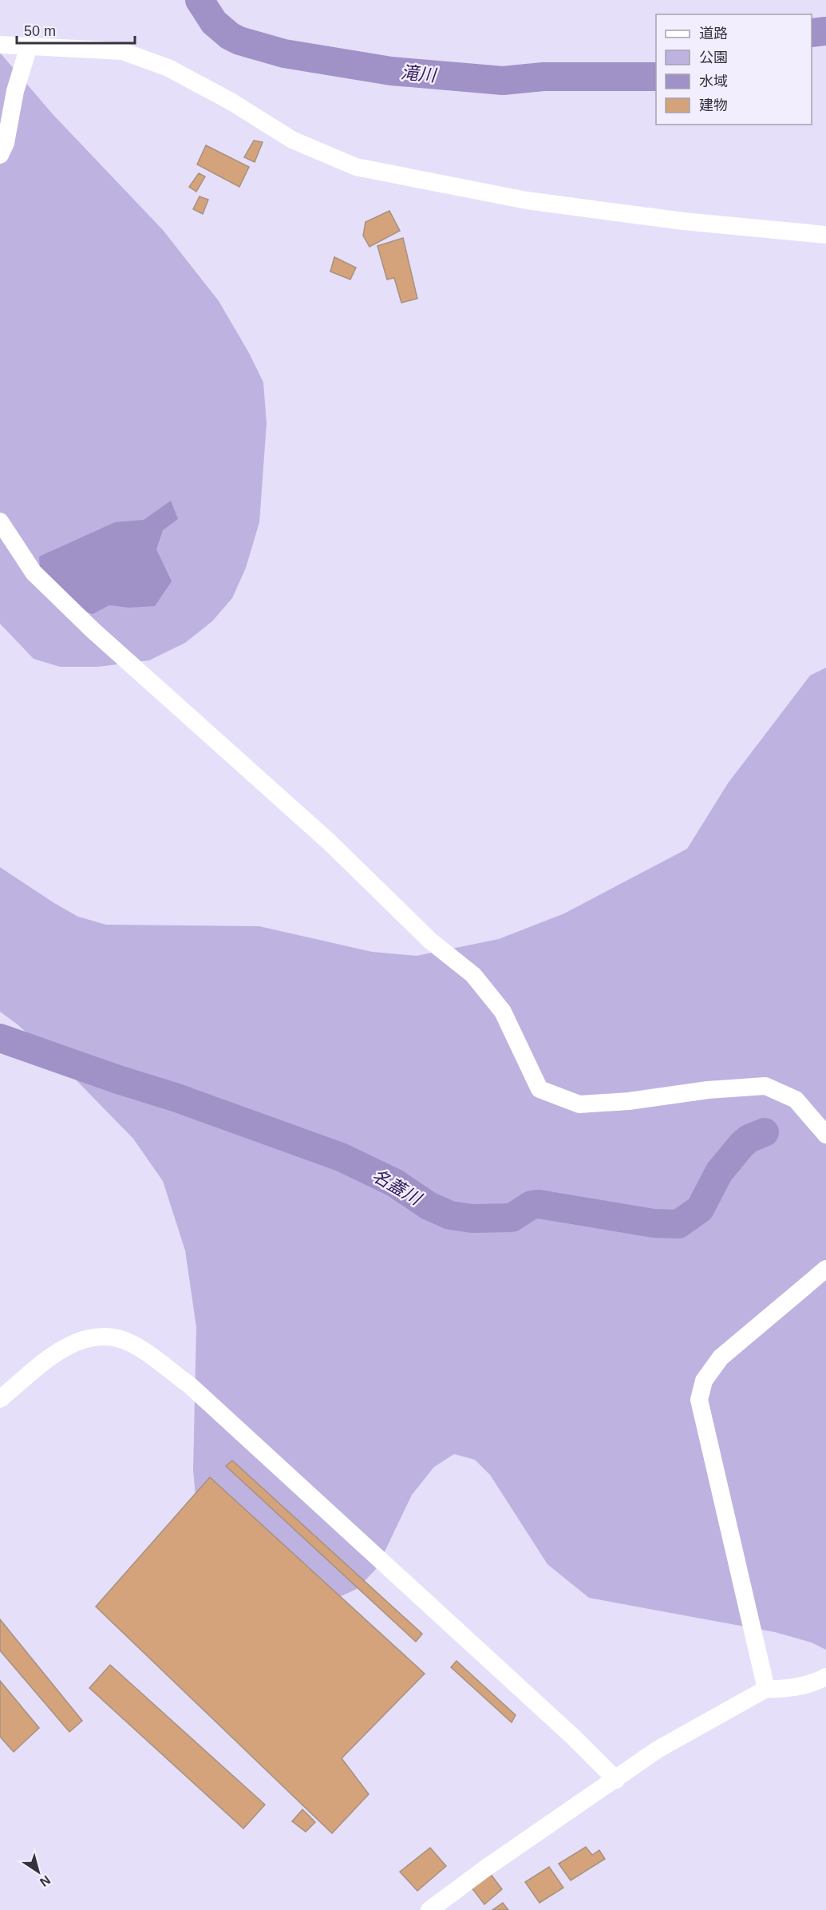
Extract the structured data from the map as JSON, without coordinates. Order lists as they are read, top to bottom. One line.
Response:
{"water":["滝川","名蓋川"],"legend":["道路","公園","水域","建物"],"scale_bar":"50 m","north":"bottom right"}
